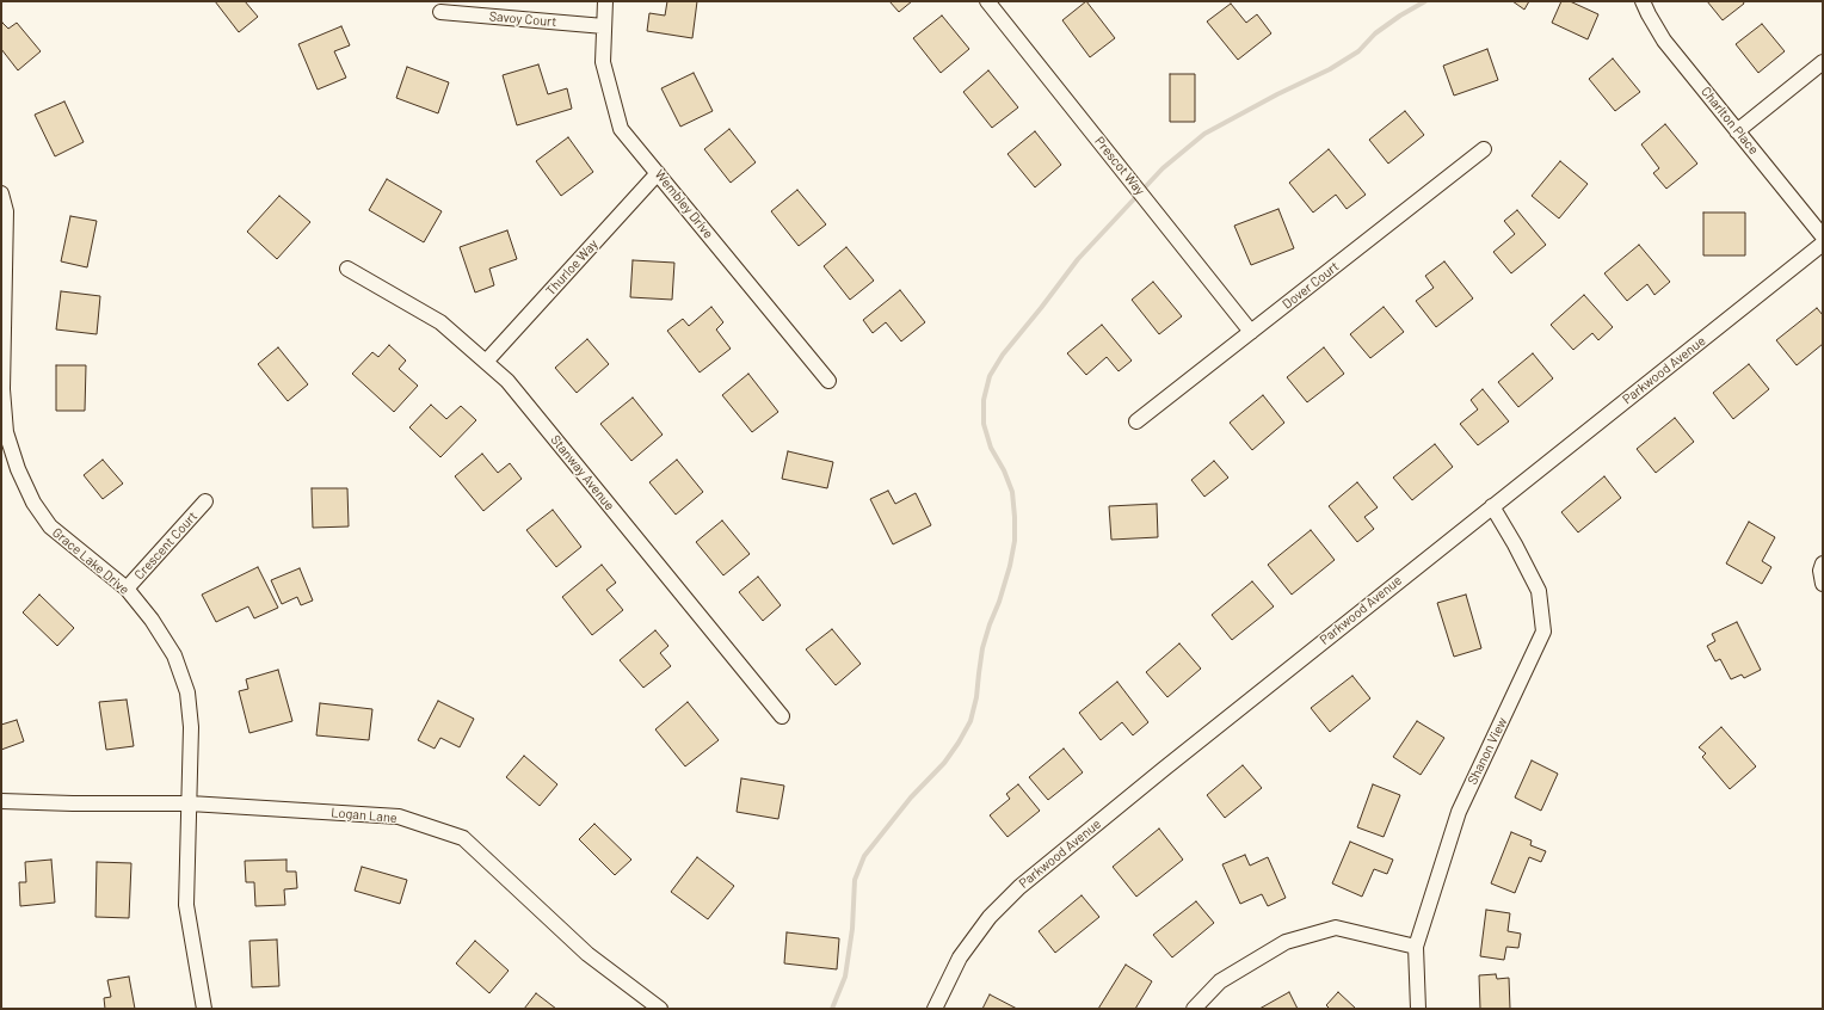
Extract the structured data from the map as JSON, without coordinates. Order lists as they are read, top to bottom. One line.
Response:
{"streets":{"street":["Savoy Court","Charlton Place","Prescot Way","Wembley Drive","Thurloe Way","Dover Court","Parkwood Avenue","Stanway Avenue","Crescent Court","Grace Lake Drive","Shanon View","Logan Lane"]},"crossings":[["Savoy Court","Wembley Drive"],["Prescot Way","Dover Court"],["Wembley Drive","Thurloe Way"],["Thurloe Way","Stanway Avenue"],["Parkwood Avenue","Shanon View"],["Crescent Court","Grace Lake Drive"],["Grace Lake Drive","Logan Lane"]]}
